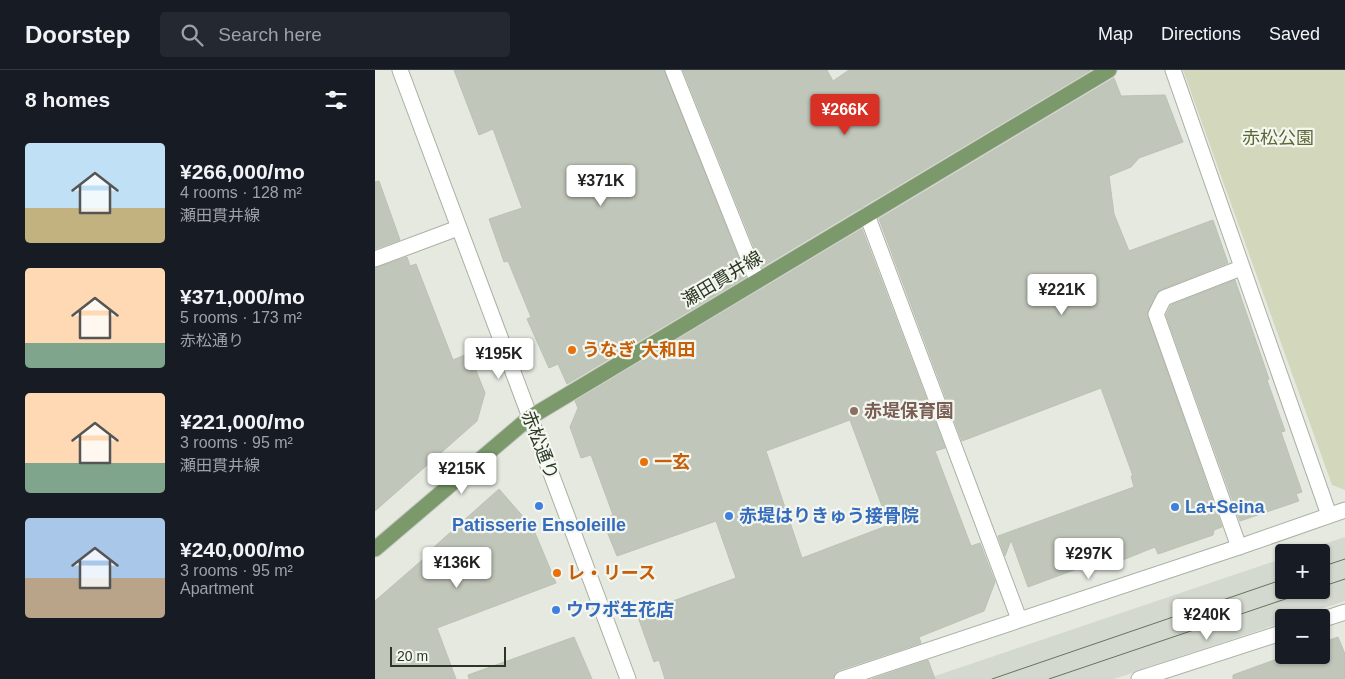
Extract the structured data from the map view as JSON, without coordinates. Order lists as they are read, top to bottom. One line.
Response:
{"streets":{"main road":["瀬田貫井線"],"street":["赤松通り"]},"crossings":[["瀬田貫井線","赤松通り"]],"parks":["赤松公園"],"places":["うなぎ 大和田","赤堤保育園","一玄","Patisserie Ensoleille","La+Seina","赤堤はりきゅう接骨院","レ・リース","ウワボ生花店"],"scale_bar":"20 m","page":{"header":"Doorstep","search":"Search here","nav":["Map","Directions","Saved"],"heading":"8 homes","price":["¥266K","¥371K","¥221K","¥195K","¥215K","¥297K","¥136K","¥240K"],"list":[{"name":"¥266,000/mo","note":"4 rooms · 128 m² · 瀬田貫井線"},{"name":"¥371,000/mo","note":"5 rooms · 173 m² · 赤松通り"},{"name":"¥221,000/mo","note":"3 rooms · 95 m² · 瀬田貫井線"},{"name":"¥240,000/mo","note":"3 rooms · 95 m² · Apartment"}],"map_buttons":["+","−"],"scale":"20 m"}}
